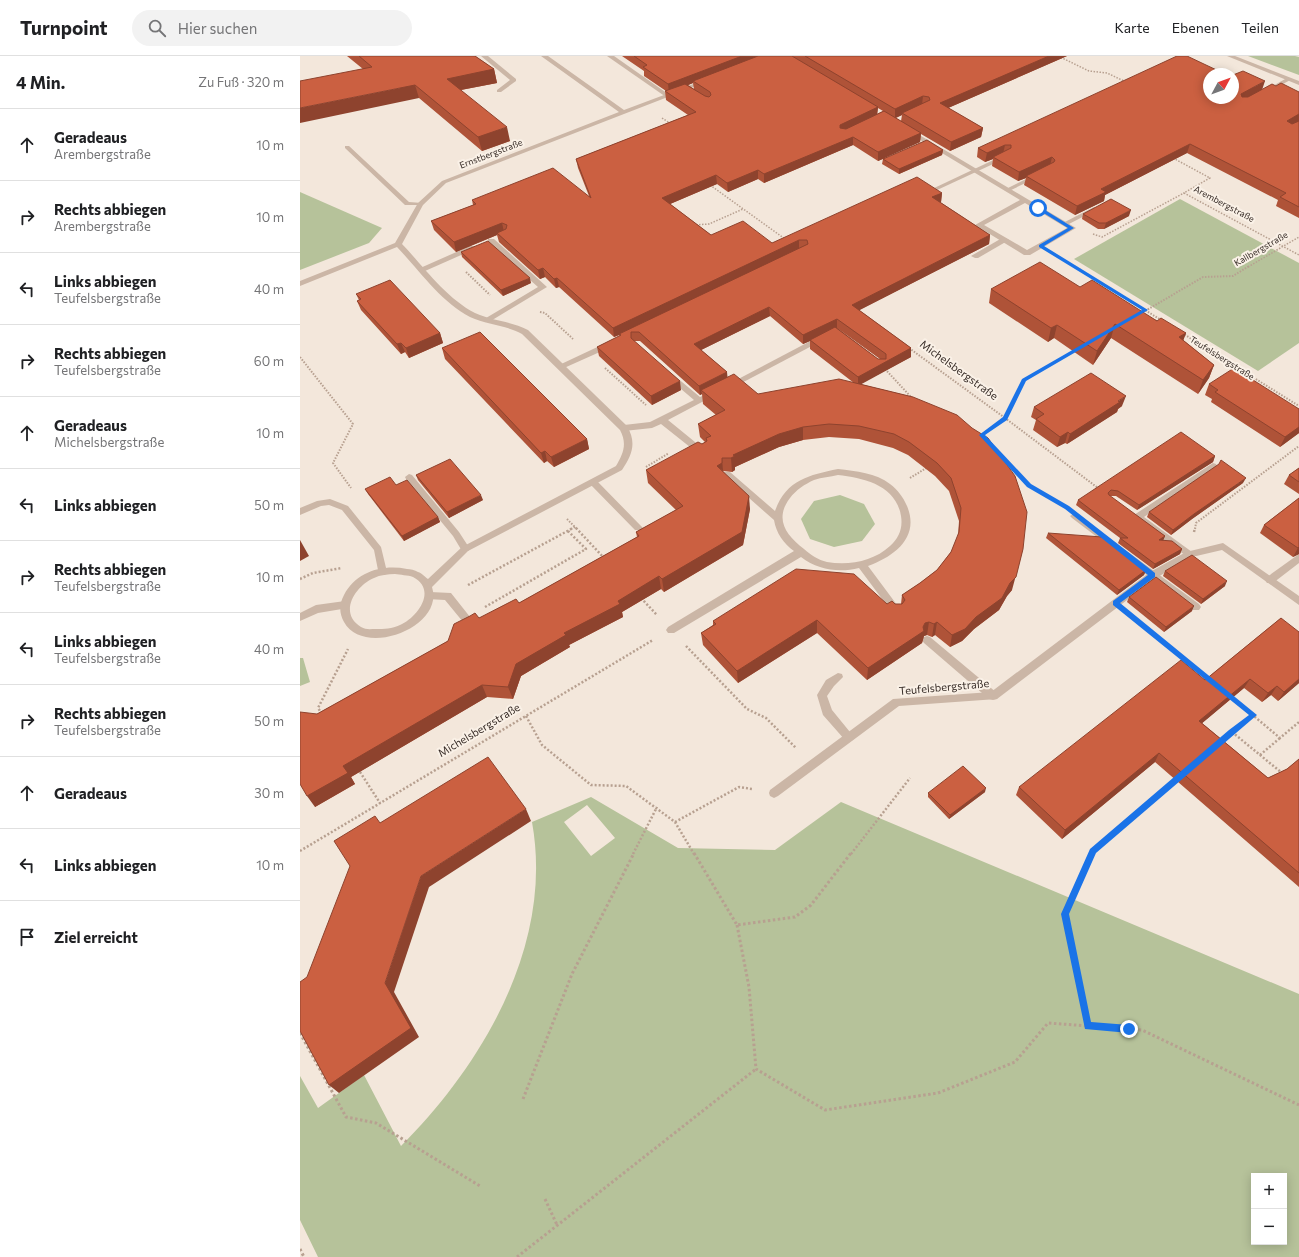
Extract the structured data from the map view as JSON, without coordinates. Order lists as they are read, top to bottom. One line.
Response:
{"streets":{"street":["Ernstbergstraße","Teufelsbergstraße"],"path":["Arembergstraße","Kallbergstraße","Michelsbergstraße"]},"crossings":[["Arembergstraße","Kallbergstraße"]],"north":"top right","page":{"header":"Turnpoint","search":"Hier suchen","nav":["Karte","Ebenen","Teilen"],"heading":["4 Min.","Zu Fuß · 320 m"],"list":[["Geradeaus","Arembergstraße","10 m"],["Rechts abbiegen","Arembergstraße","10 m"],["Links abbiegen","Teufelsbergstraße","40 m"],["Rechts abbiegen","Teufelsbergstraße","60 m"],["Geradeaus","Michelsbergstraße","10 m"],["Links abbiegen","50 m"],["Rechts abbiegen","Teufelsbergstraße","10 m"],["Links abbiegen","Teufelsbergstraße","40 m"],["Rechts abbiegen","Teufelsbergstraße","50 m"],["Geradeaus","30 m"],["Links abbiegen","10 m"],"Ziel erreicht"],"map_buttons":["+","−"]}}
